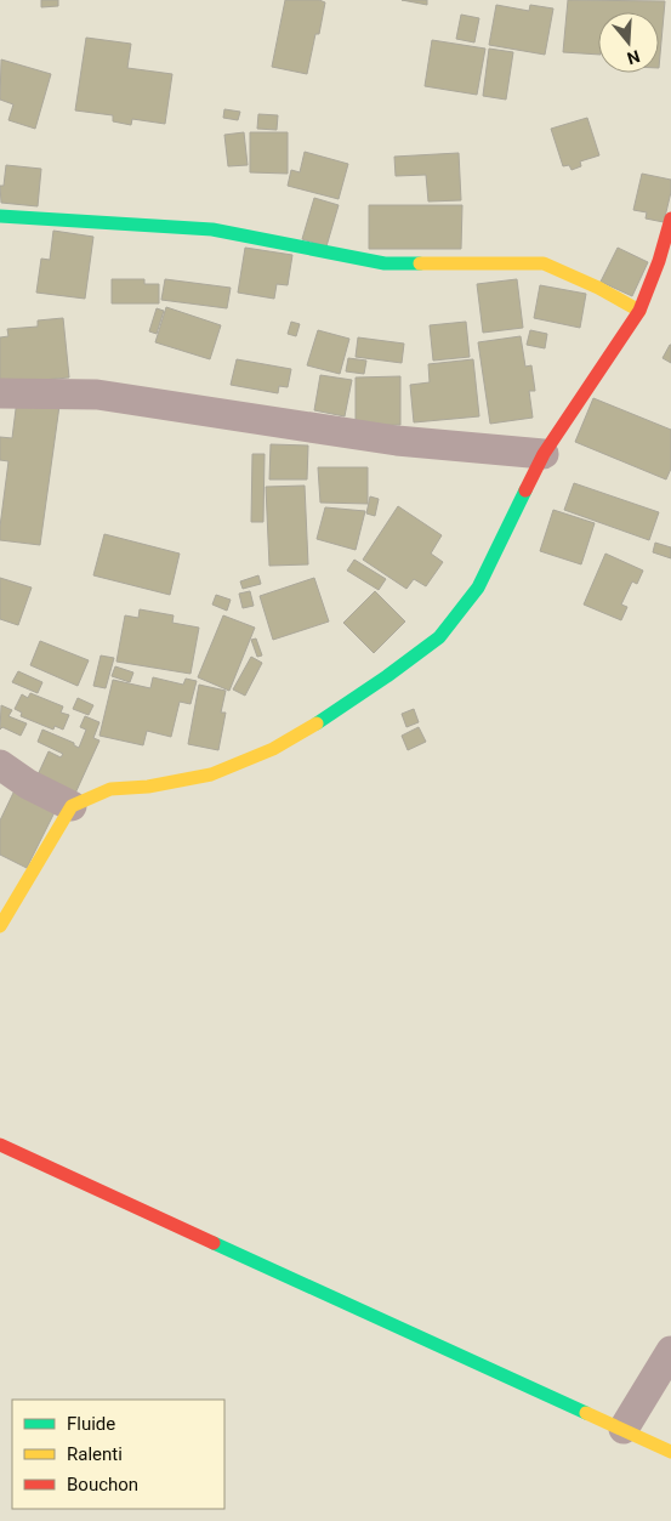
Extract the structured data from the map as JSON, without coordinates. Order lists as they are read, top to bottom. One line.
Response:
{"legend":["Fluide","Ralenti","Bouchon"],"north":"bottom"}
